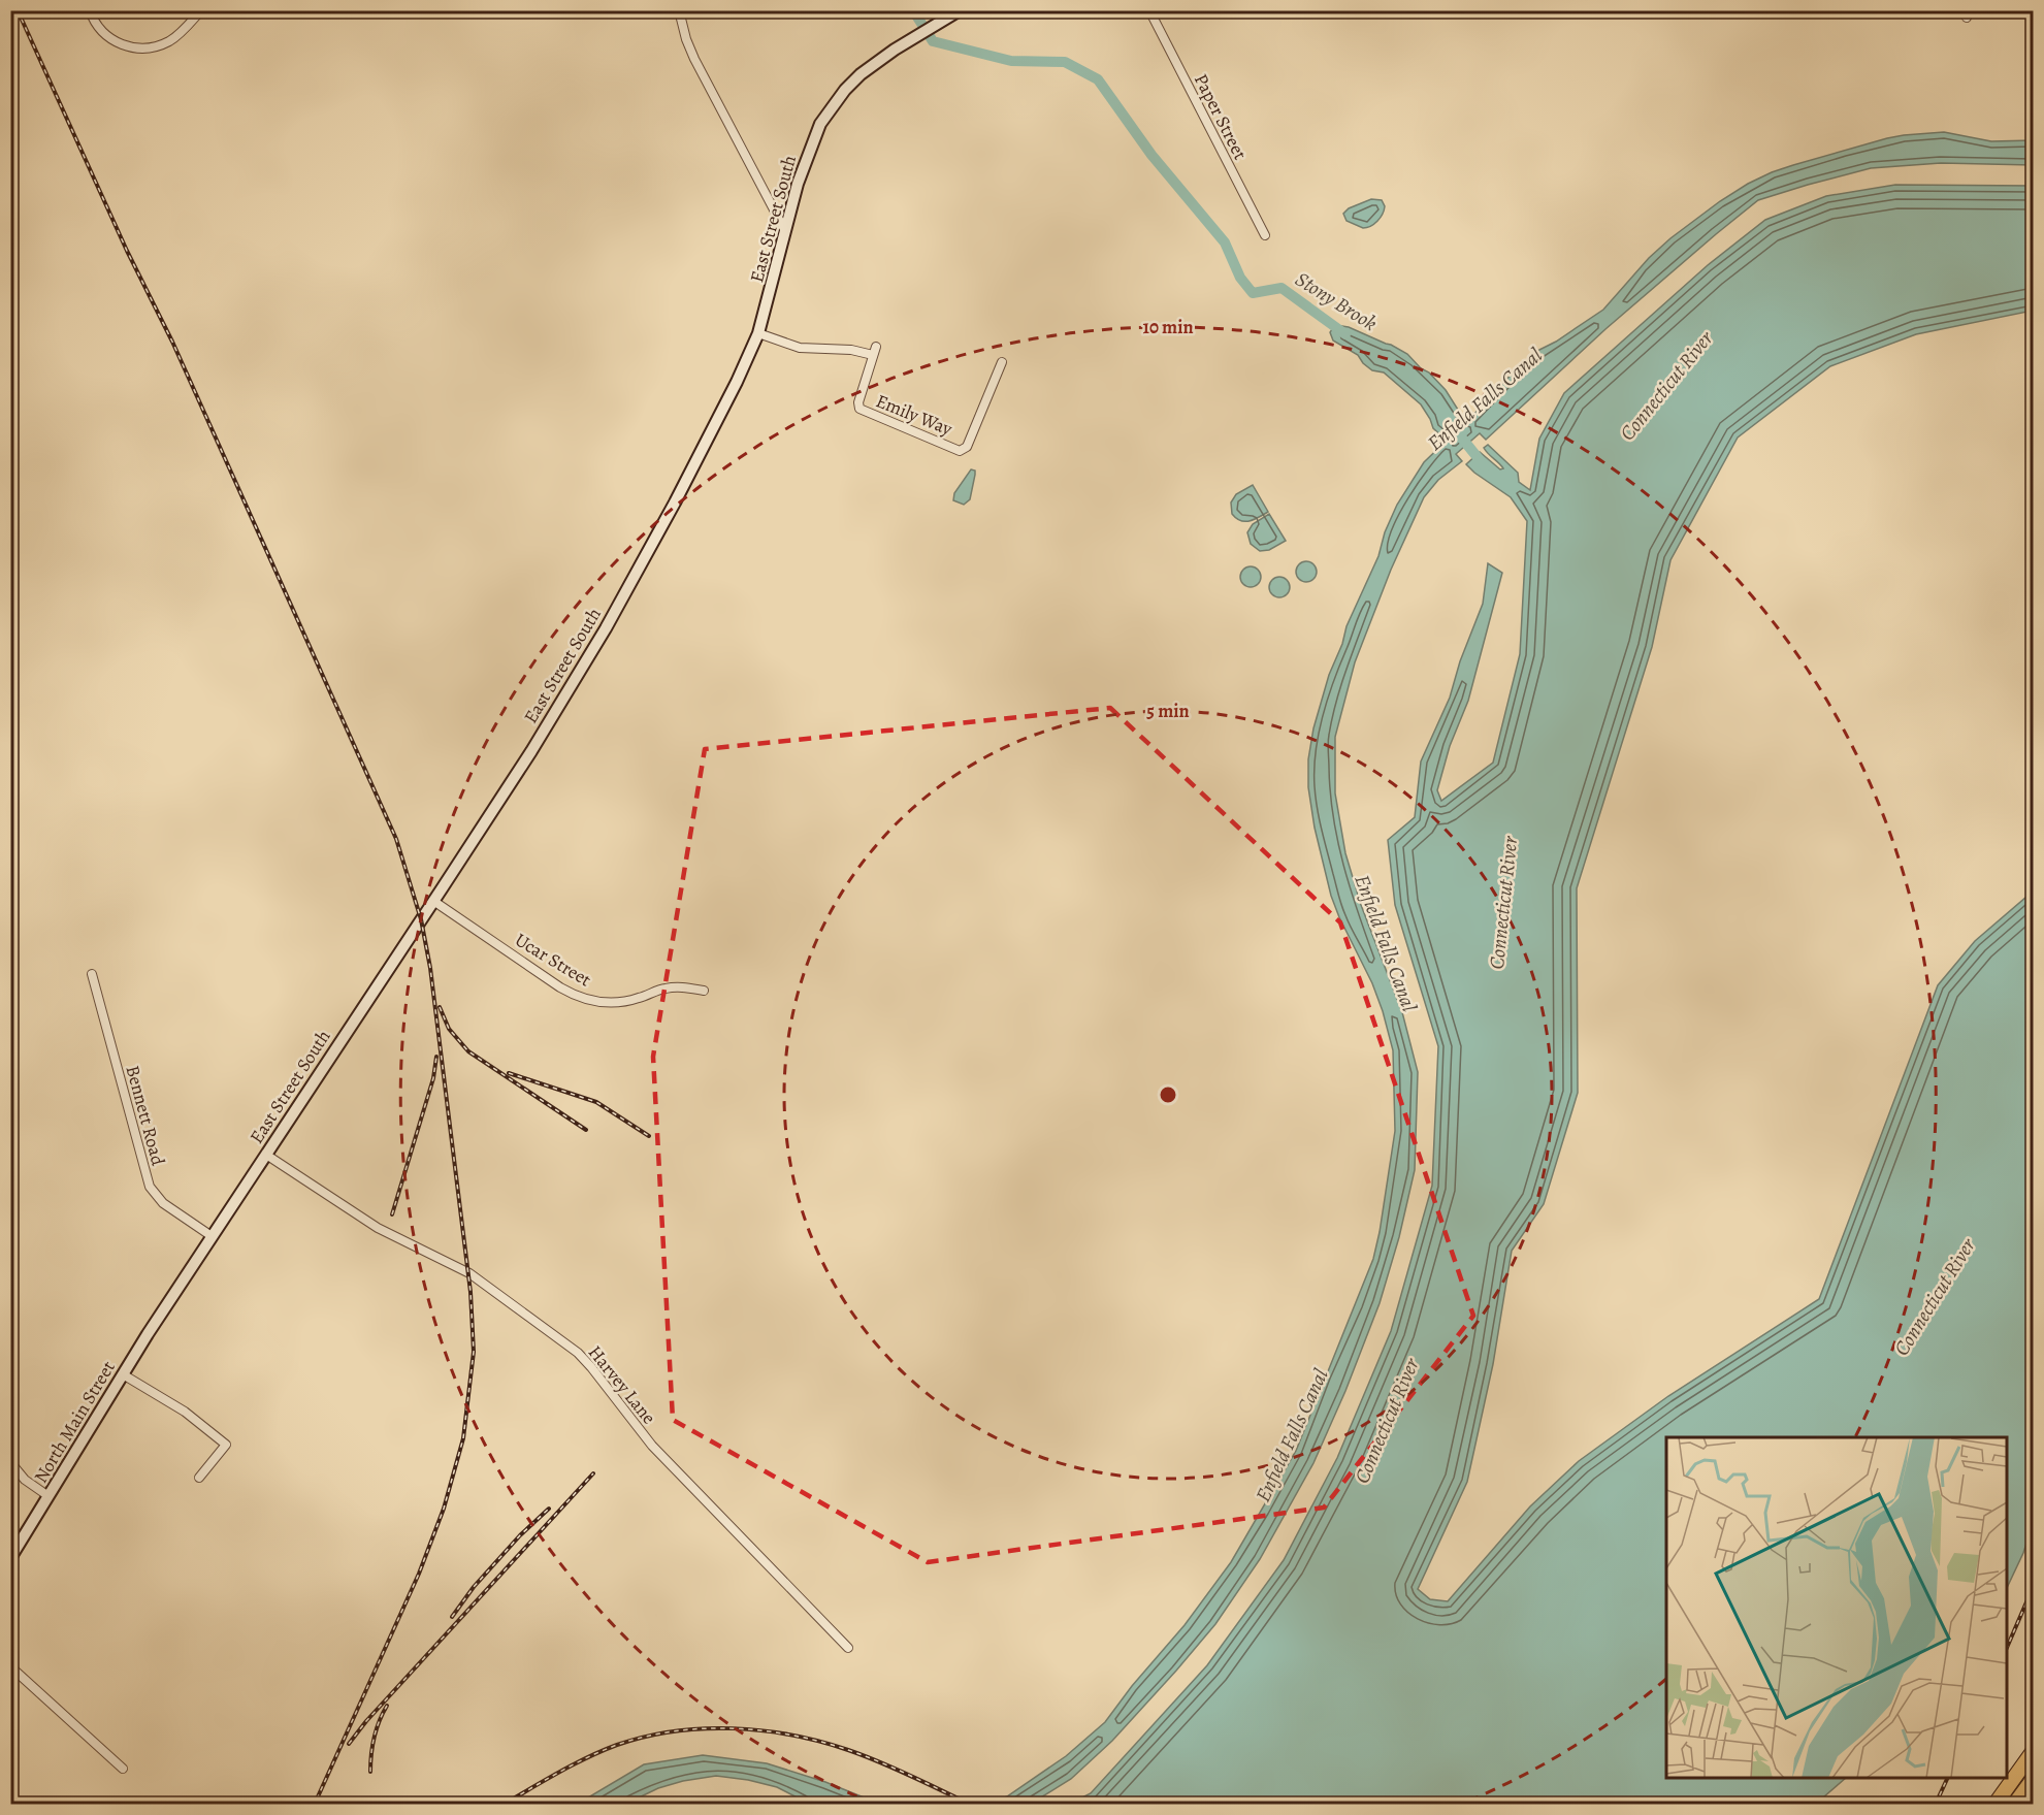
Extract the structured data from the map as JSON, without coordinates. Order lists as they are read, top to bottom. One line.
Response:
{"streets":{"main road":["East Street South","North Main Street"],"street":["Paper Street","Emily Way","Ucar Street","Bennett Road","Harvey Lane"]},"crossings":[["East Street South","Emily Way"],["East Street South","Ucar Street"],["East Street South","Bennett Road"],["East Street South","Harvey Lane"],["East Street South","North Main Street"]],"water":["Stony Brook","Connecticut River","Enfield Falls Canal"],"rings":["10 min","5 min"]}
